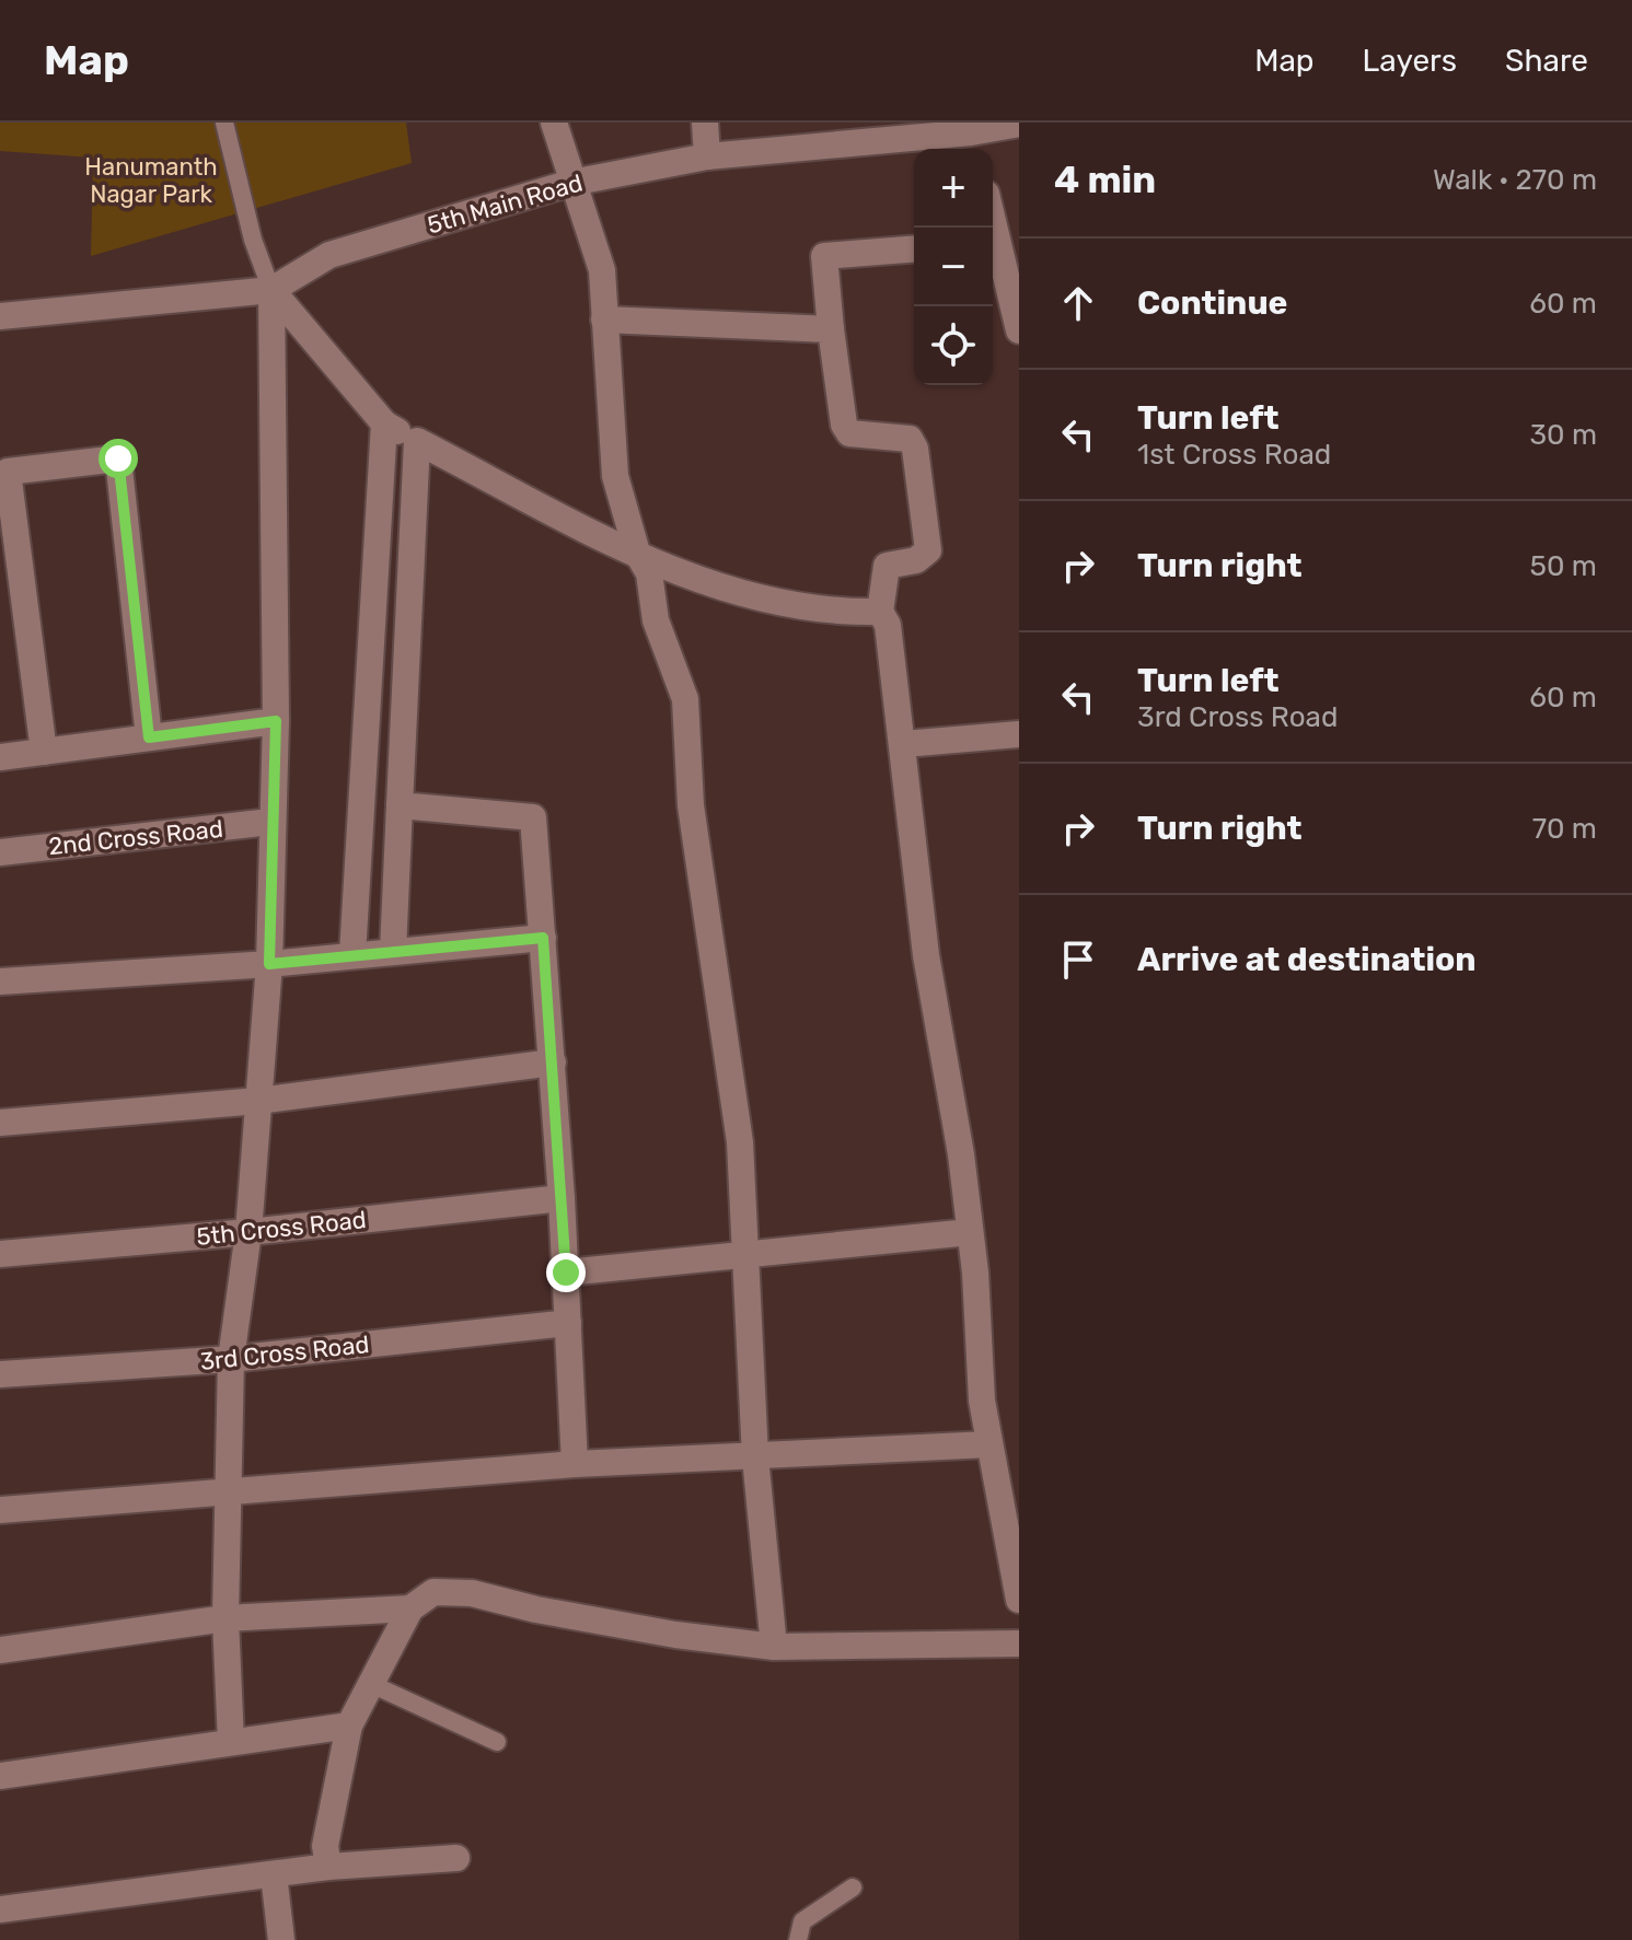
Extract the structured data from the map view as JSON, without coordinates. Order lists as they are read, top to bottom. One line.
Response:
{"streets":{"street":["5th Main Road","2nd Cross Road","5th Cross Road","3rd Cross Road"]},"parks":["Hanumanth Nagar Park"],"page":{"header":"Map","nav":["Map","Layers","Share"],"heading":["4 min","Walk · 270 m"],"map_buttons":["+","−"],"list":[["Continue","60 m"],["Turn left","1st Cross Road","30 m"],["Turn right","50 m"],["Turn left","3rd Cross Road","60 m"],["Turn right","70 m"],"Arrive at destination"]}}
